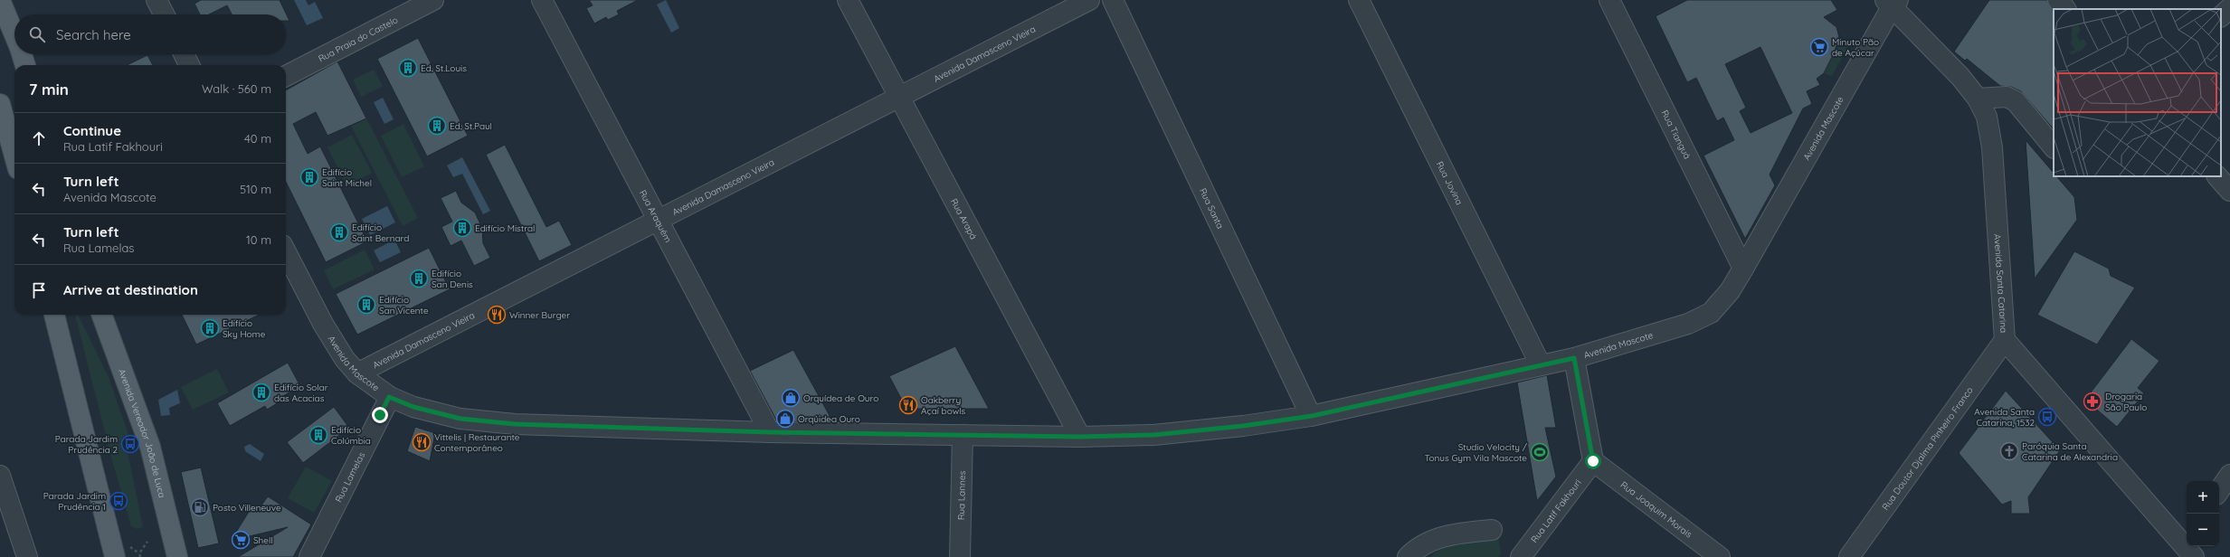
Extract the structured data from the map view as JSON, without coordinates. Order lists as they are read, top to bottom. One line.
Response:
{"streets":{"main road":["Avenida Vereador João de Luca"],"street":["Rua Praia do Castelo","Avenida Damasceno Vieira","Avenida Mascote","Rua Tianguá","Rua Jovina","Rua Santa","Rua Araquém","Rua Arapá","Avenida Santa Catarina","Rua Doutor Djalma Pinheiro Franco","Rua Lamelas","Rua Lannes","Rua Joaquim Morais","Rua Latif Fakhouri"]},"crossings":[["Avenida Damasceno Vieira","Avenida Mascote"],["Avenida Damasceno Vieira","Rua Araquém"],["Avenida Damasceno Vieira","Rua Arapá"],["Avenida Mascote","Rua Tianguá"],["Avenida Mascote","Rua Jovina"],["Avenida Mascote","Rua Santa"],["Avenida Mascote","Rua Araquém"],["Avenida Mascote","Rua Arapá"],["Avenida Mascote","Avenida Santa Catarina"],["Avenida Mascote","Rua Lamelas"],["Avenida Mascote","Rua Lannes"],["Avenida Santa Catarina","Rua Doutor Djalma Pinheiro Franco"],["Rua Joaquim Morais","Rua Latif Fakhouri"]],"places":{"supermarket":["Minuto Pão de Açúcar","Shell"],"building":["Ed. St.Louis","Ed. St.Paul","Edifício Saint Michel","Edifício Mistral","Edifício Saint Bernard","Edifício San Denis","Edifício San Vicente","Edifício Sky Home","Edifício Solar das Acacias","Edifício Colúmbia"],"restaurant":["Winner Burger","Oakberry Açaí bowls","Vittelis | Restaurante Contemporâneo"],"shop":["Orquídea de Ouro","Orqúidea Ouro"],"pharmacy":["Drogaria São Paulo"],"bus stop":["Avenida Santa Catarina, 1532","Parada Jardim Prudência 2","Parada Jardim Prudência 1"],"church":["Paróquia Santa Catarina de Alexandria"],"sports":["Studio Velocity / Tonus Gym Vila Mascote"],"fuel station":["Posto Villeneuve"]},"page":{"search":"Search here","heading":["7 min","Walk · 560 m"],"list":[["Continue","Rua Latif Fakhouri","40 m"],["Turn left","Avenida Mascote","510 m"],["Turn left","Rua Lamelas","10 m"],"Arrive at destination"],"map_buttons":["+","−"]}}
